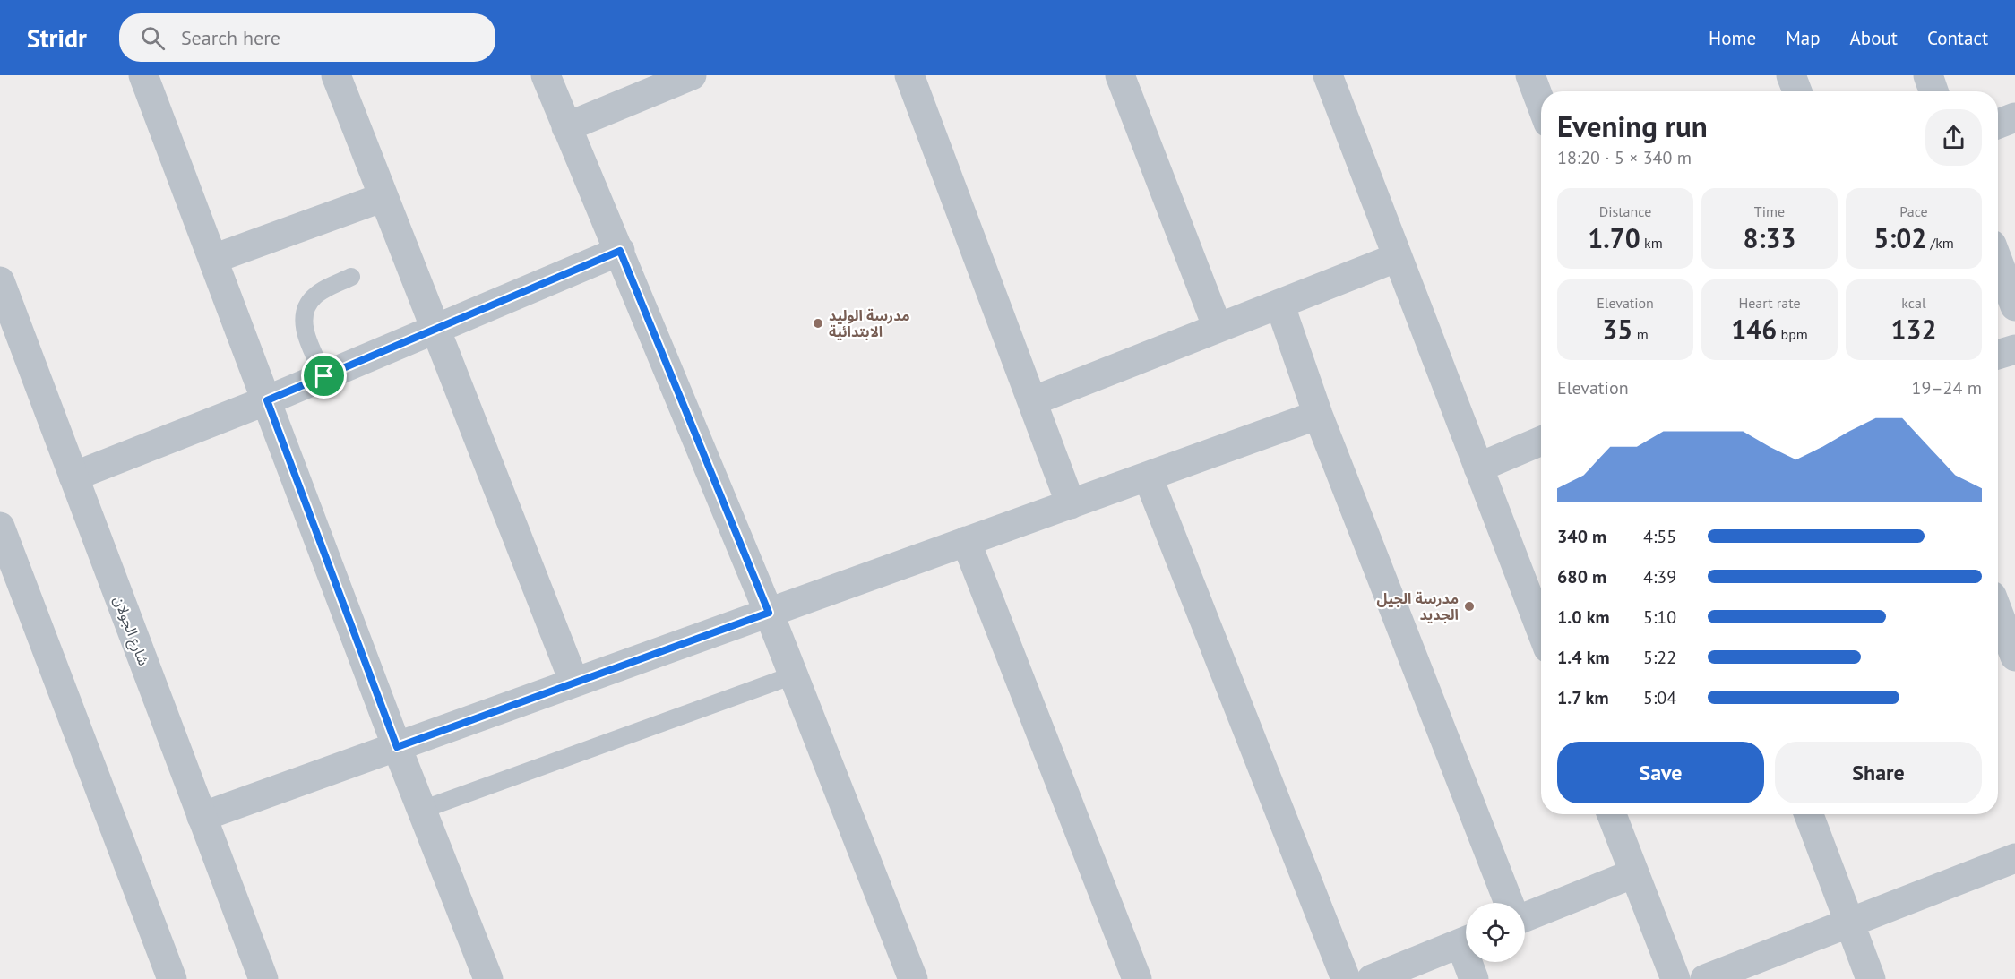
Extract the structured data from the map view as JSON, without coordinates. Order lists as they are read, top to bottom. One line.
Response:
{"streets":{"street":["شارع الجولان"]},"places":["مدرسة الوليد الابتدائية","مدرسة الجيل الجديد"],"page":{"header":"Stridr","search":"Search here","nav":["Home","Map","About","Contact"],"heading":["Evening run","18:20 · 5 × 340 m"],"stats":[["Distance","1.70 km"],["Time","8:33"],["Pace","5:02 /km"],["Elevation","35 m"],["Heart rate","146 bpm"],["kcal","132"]],"chart":["Elevation","19–24 m"],"list":[{"name":"340 m","note":"4:55"},{"name":"680 m","note":"4:39"},{"name":"1.0 km","note":"5:10"},{"name":"1.4 km","note":"5:22"},{"name":"1.7 km","note":"5:04"}],"buttons":["Save","Share"]}}
